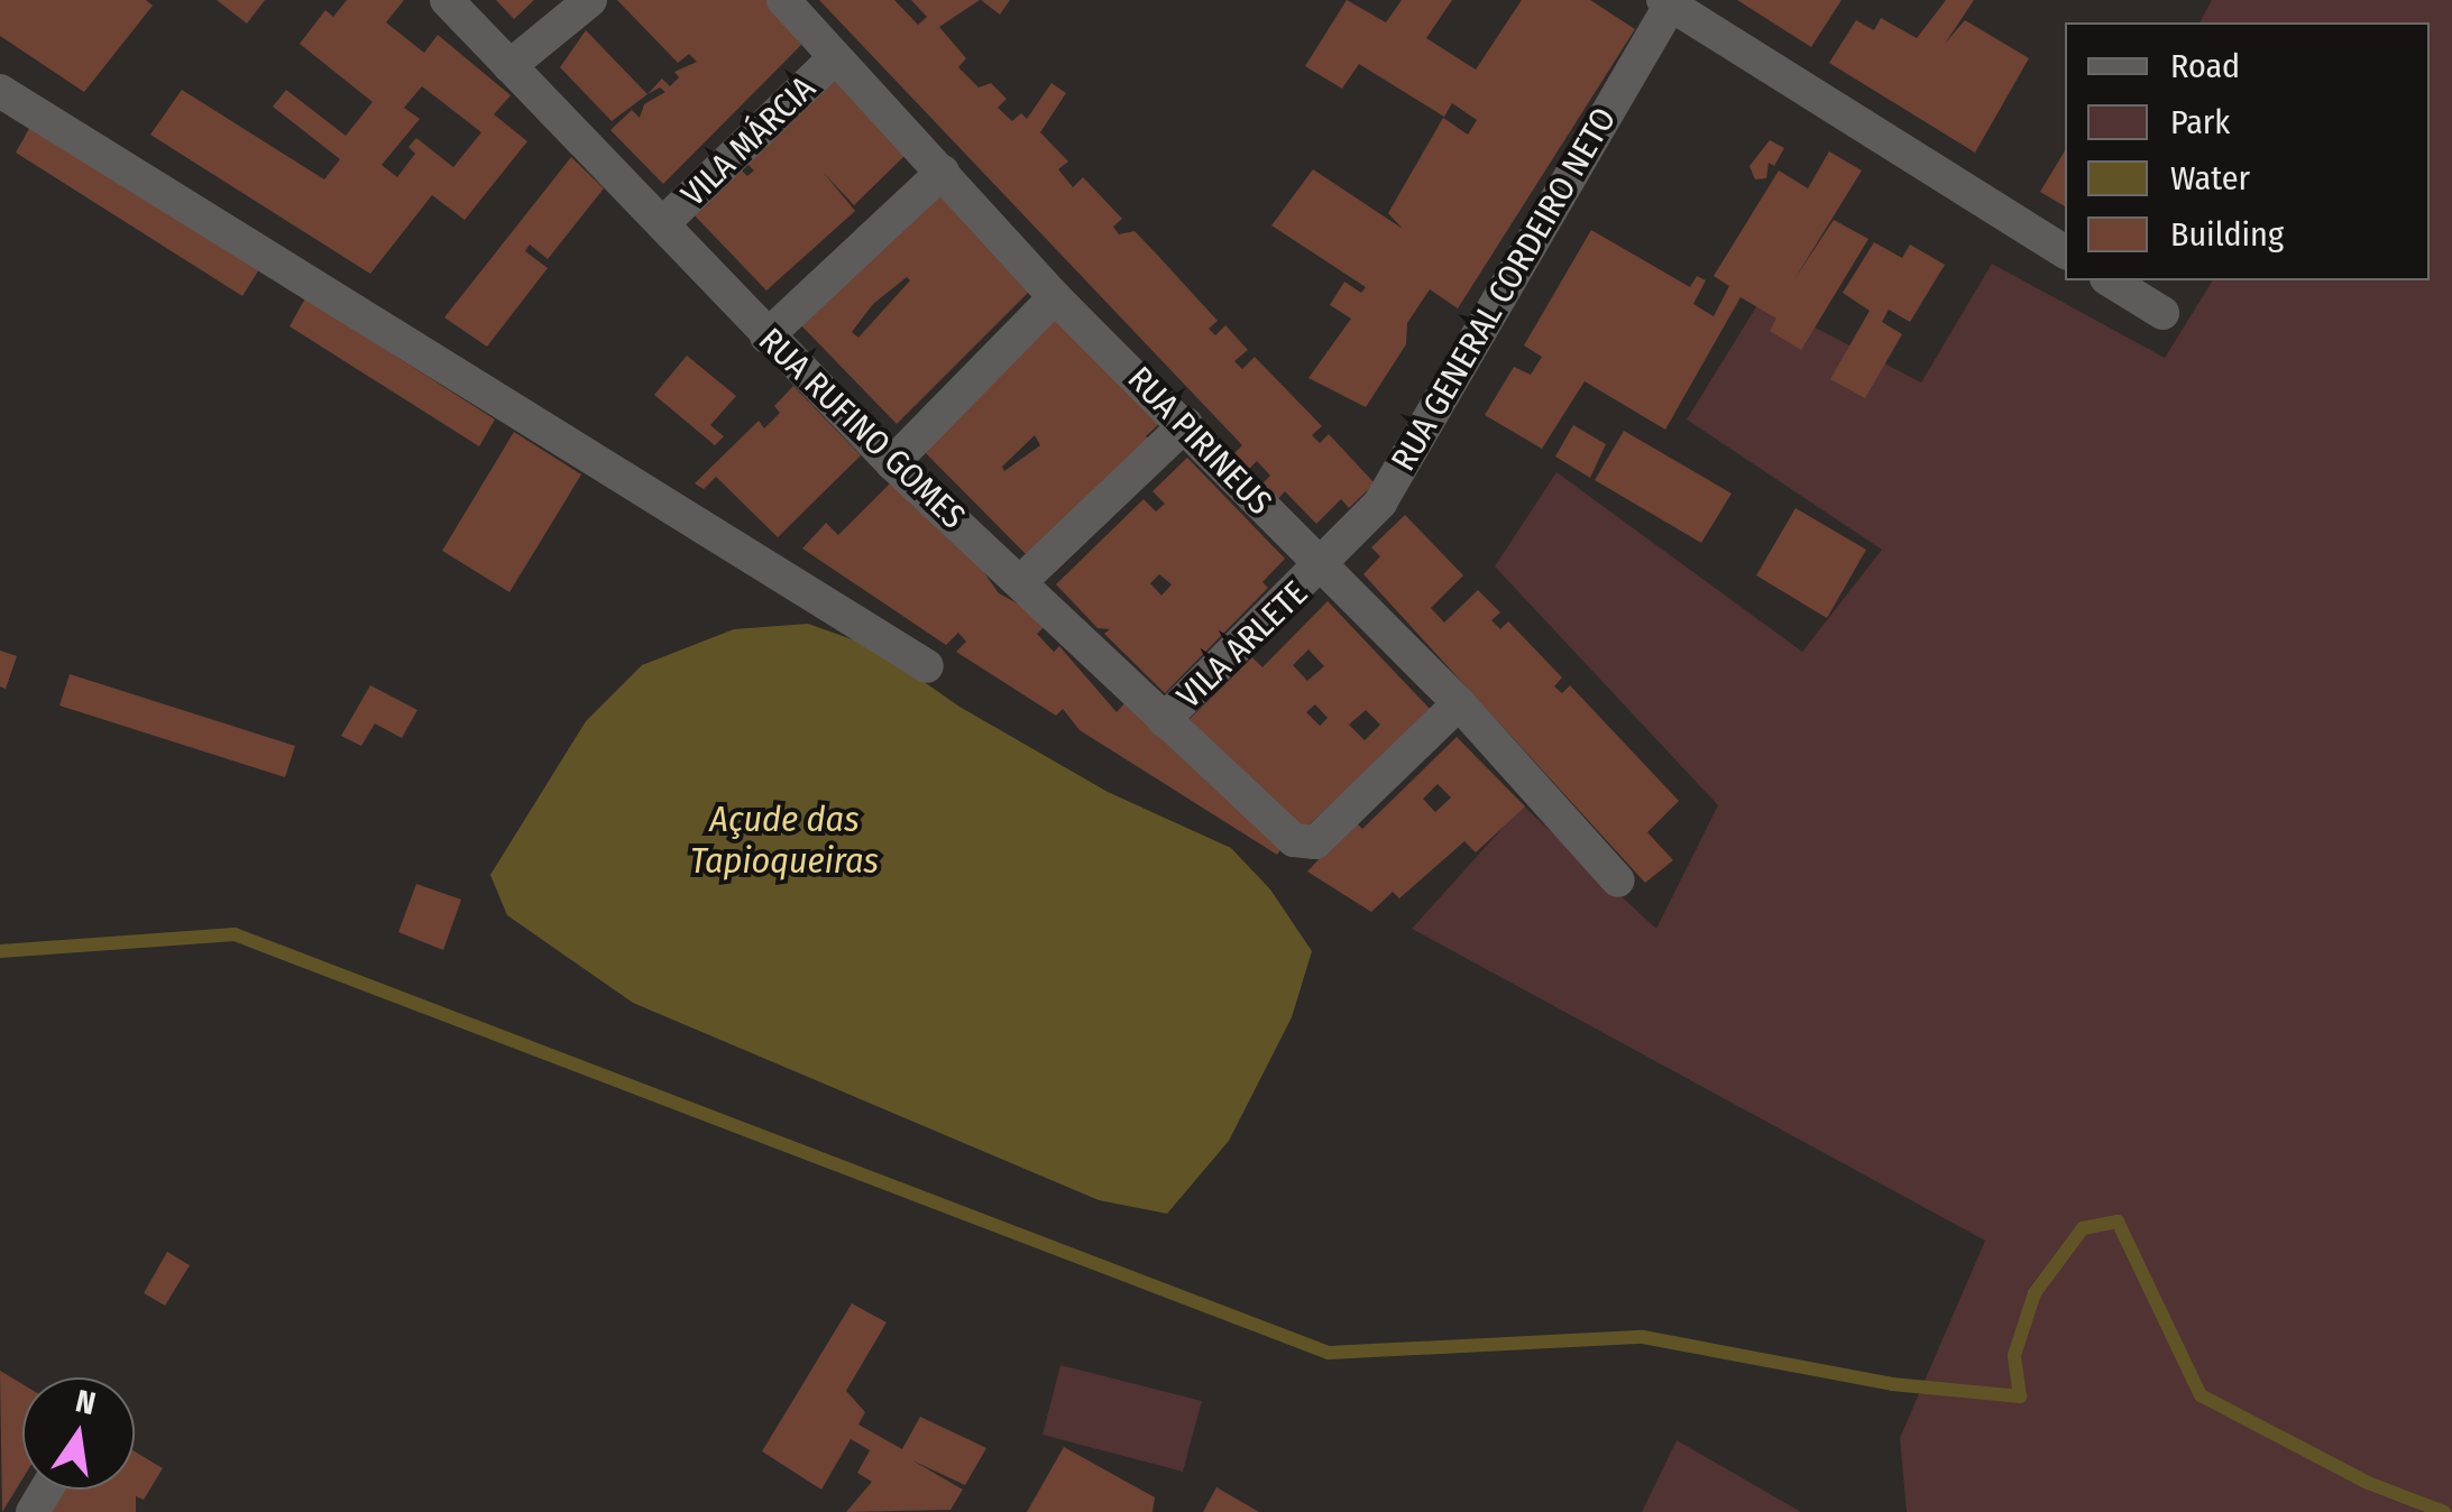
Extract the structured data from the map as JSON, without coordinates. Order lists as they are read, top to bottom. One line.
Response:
{"streets":{"street":["VILA MÁRCIA","RUA GENERAL CORDEIRO NETO","RUA RUFINO GOMES","RUA PIRINEUS","VILA ARLETE"]},"crossings":[["VILA MÁRCIA","RUA RUFINO GOMES"],["VILA MÁRCIA","RUA PIRINEUS"],["RUA GENERAL CORDEIRO NETO","RUA PIRINEUS"],["RUA GENERAL CORDEIRO NETO","VILA ARLETE"],["RUA RUFINO GOMES","RUA PIRINEUS"],["RUA RUFINO GOMES","VILA ARLETE"],["RUA PIRINEUS","VILA ARLETE"]],"water":["Açude das Tapioqueiras"],"legend":["Road","Park","Water","Building"],"north":"top"}
